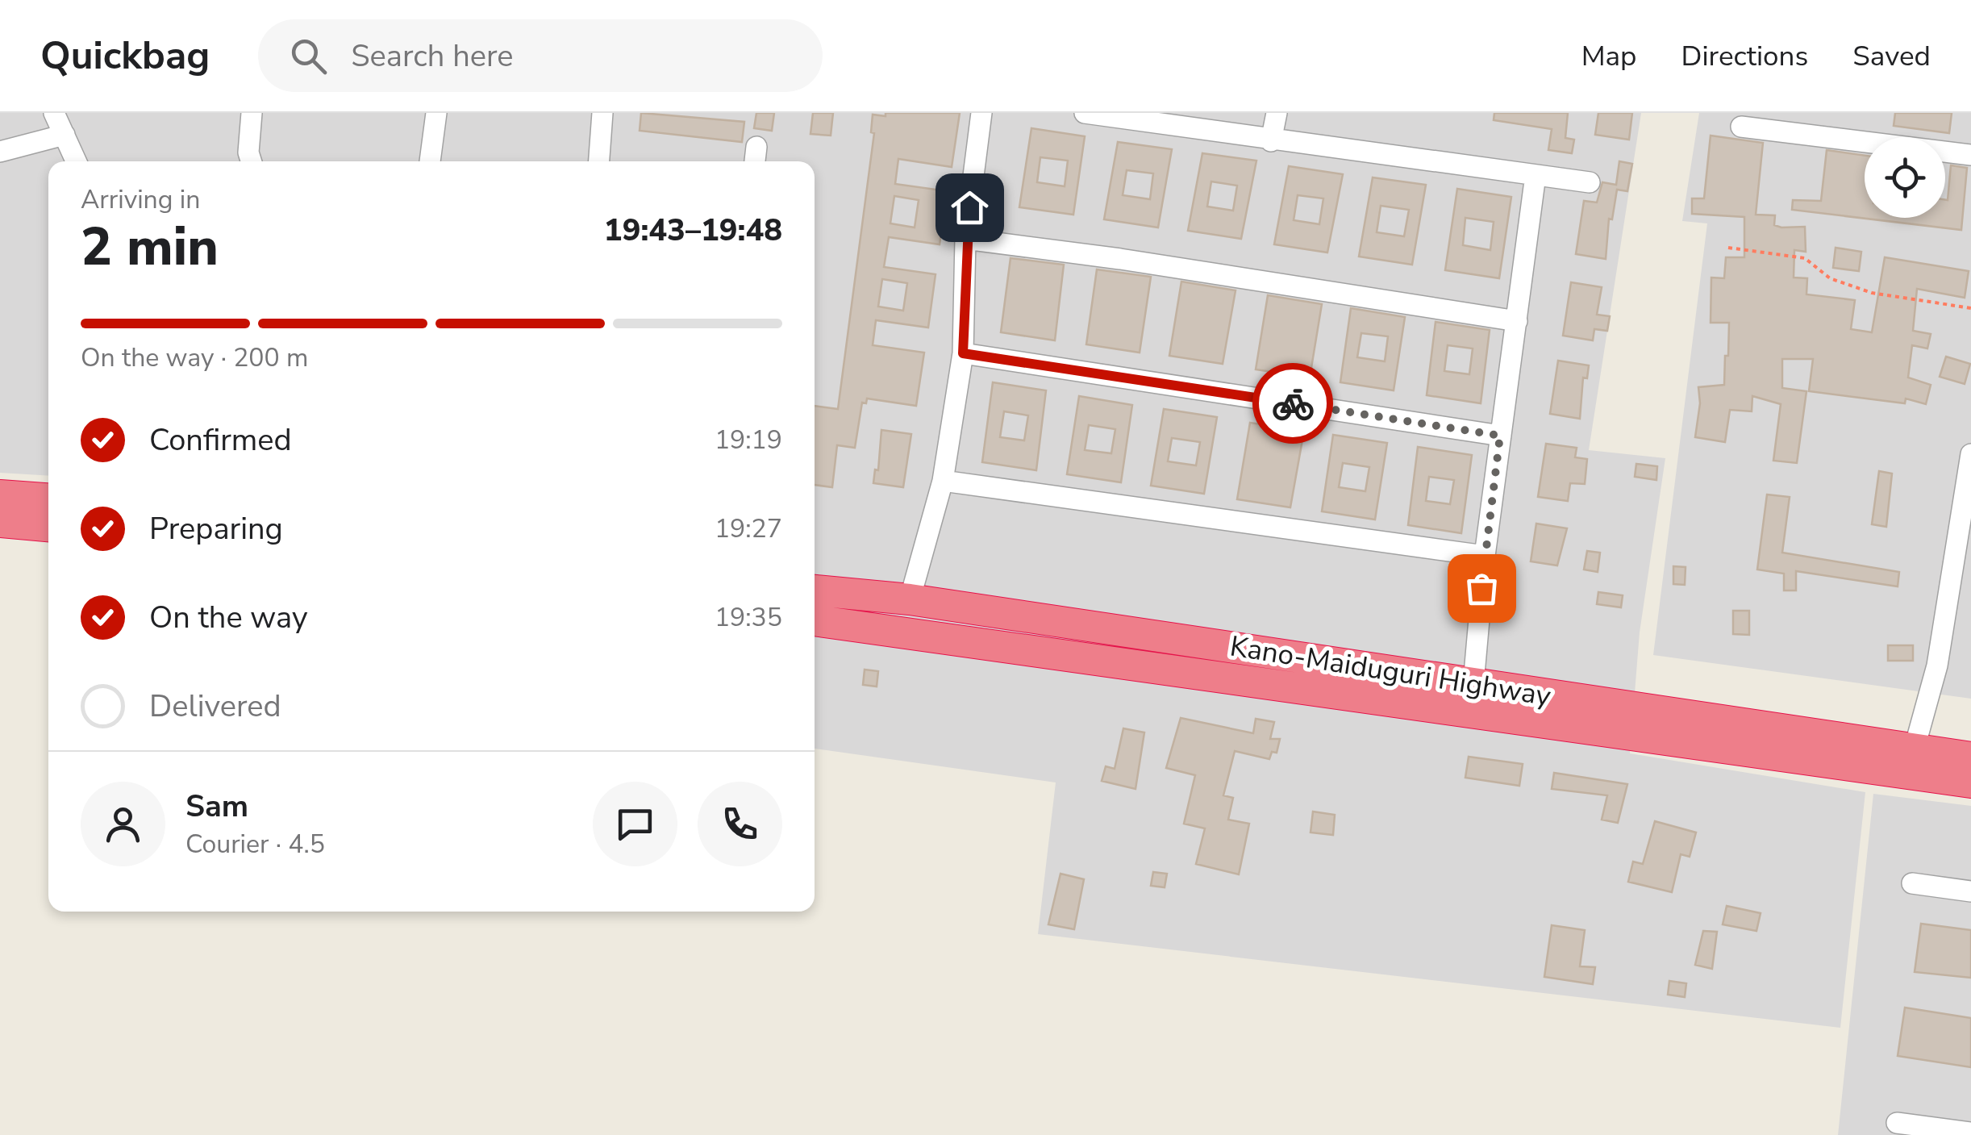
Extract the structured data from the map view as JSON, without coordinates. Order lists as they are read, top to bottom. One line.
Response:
{"streets":{"highway":["Kano-Maiduguri Highway"]},"page":{"header":"Quickbag","search":"Search here","nav":["Map","Directions","Saved"],"heading":["2 min","Arriving in","19:43–19:48"],"panel":["Sam","Courier · 4.5"],"bar":"On the way · 200 m","list":[["Confirmed","19:19"],["Preparing","19:27"],["On the way","19:35"],"Delivered"]}}
